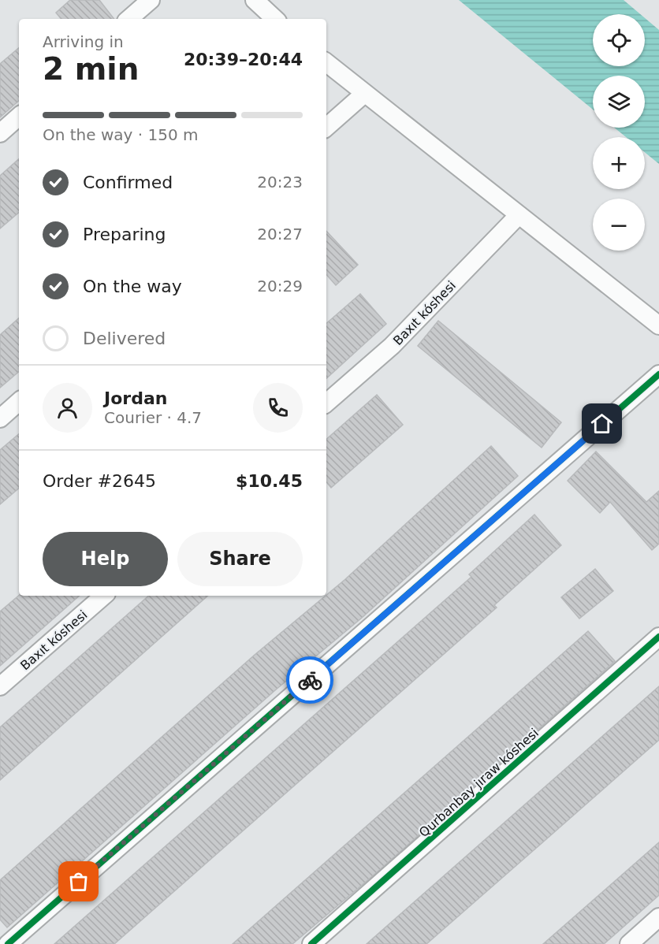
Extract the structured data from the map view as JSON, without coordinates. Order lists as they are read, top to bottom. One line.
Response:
{"streets":{"street":["Baxıt kóshesi","Qurbanbay jıraw kóshesi"]},"page":{"map_buttons":["+","−"],"heading":["2 min","Arriving in","20:39–20:44"],"panel":["Jordan","Courier · 4.7","Order #2645","$10.45"],"bar":"On the way · 150 m","list":[["Confirmed","20:23"],["Preparing","20:27"],["On the way","20:29"],"Delivered"],"buttons":["Help","Share"]}}
